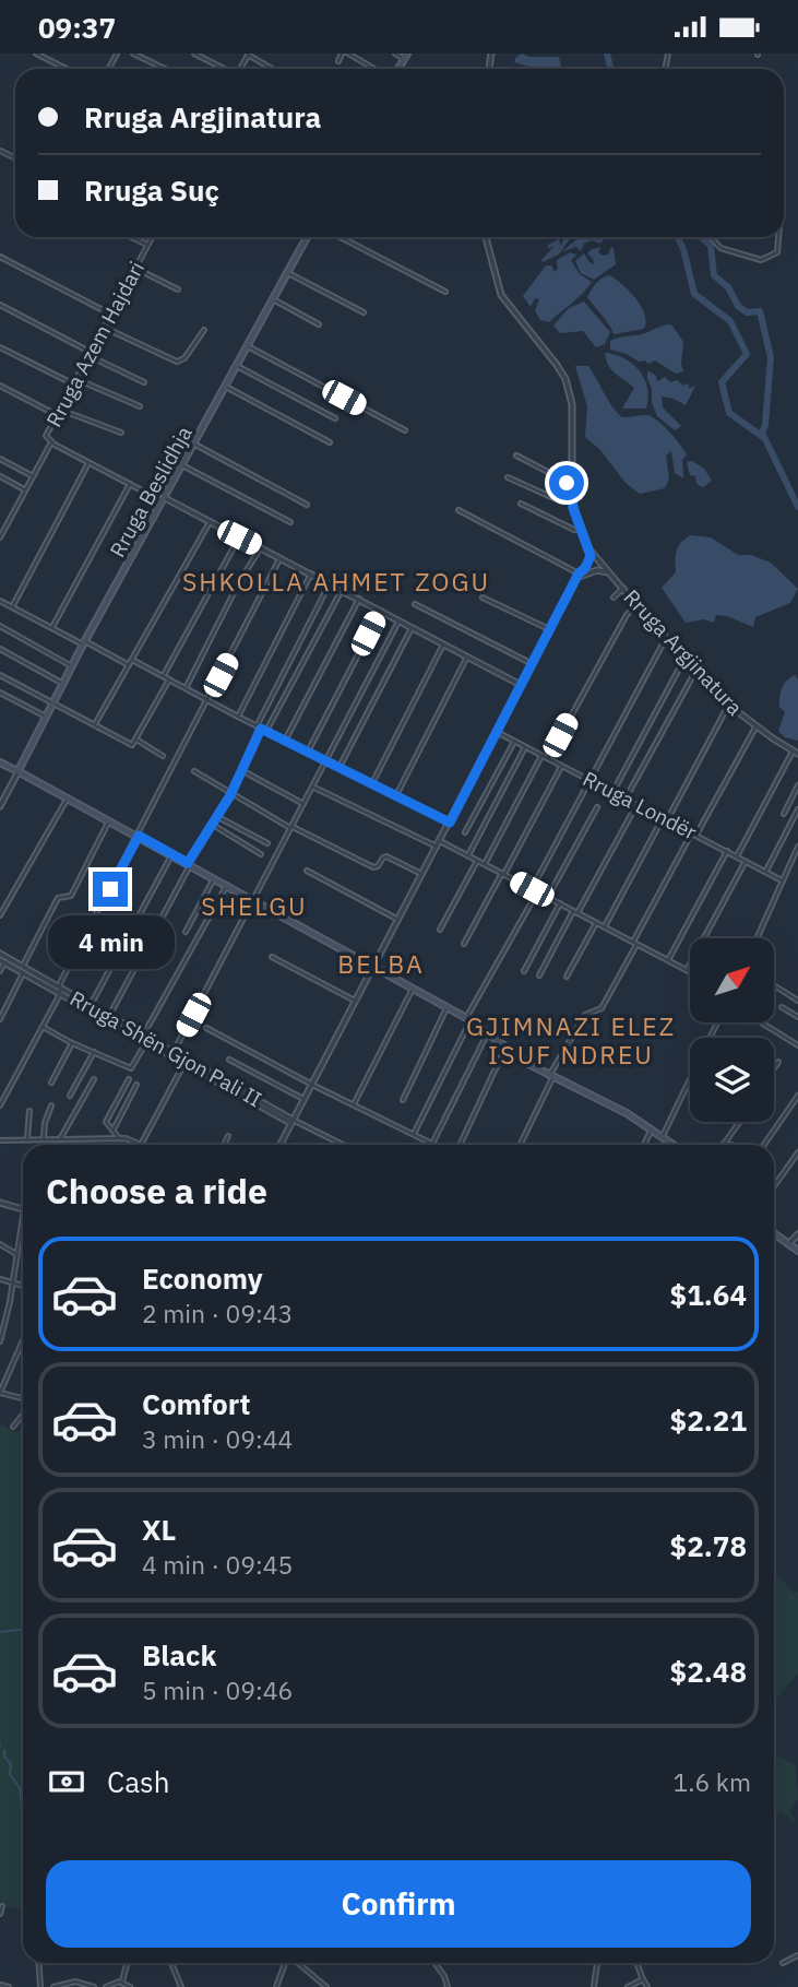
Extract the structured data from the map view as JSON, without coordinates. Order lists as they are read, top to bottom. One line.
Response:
{"streets":{"main road":["Rruga Beslidhja"],"street":["Rruga Azem Hajdari","Rruga Argjinatura","Rruga Londër","Rruga Shën Gjon Pali II"]},"districts":["SHKOLLA AHMET ZOGU","SHELGU","BELBA","GJIMNAZI ELEZ ISUF NDREU"],"north":"top right","page":{"status":"09:37","banner":["Rruga Argjinatura","Rruga Suç"],"bubble":"4 min","heading":"Choose a ride","list":[{"name":"Economy","note":"2 min · 09:43","value":"$1.64"},{"name":"Comfort","note":"3 min · 09:44","value":"$2.21"},{"name":"XL","note":"4 min · 09:45","value":"$2.78"},{"name":"Black","note":"5 min · 09:46","value":"$2.48"}],"pay":["Cash","1.6 km"],"buttons":"Confirm"}}
